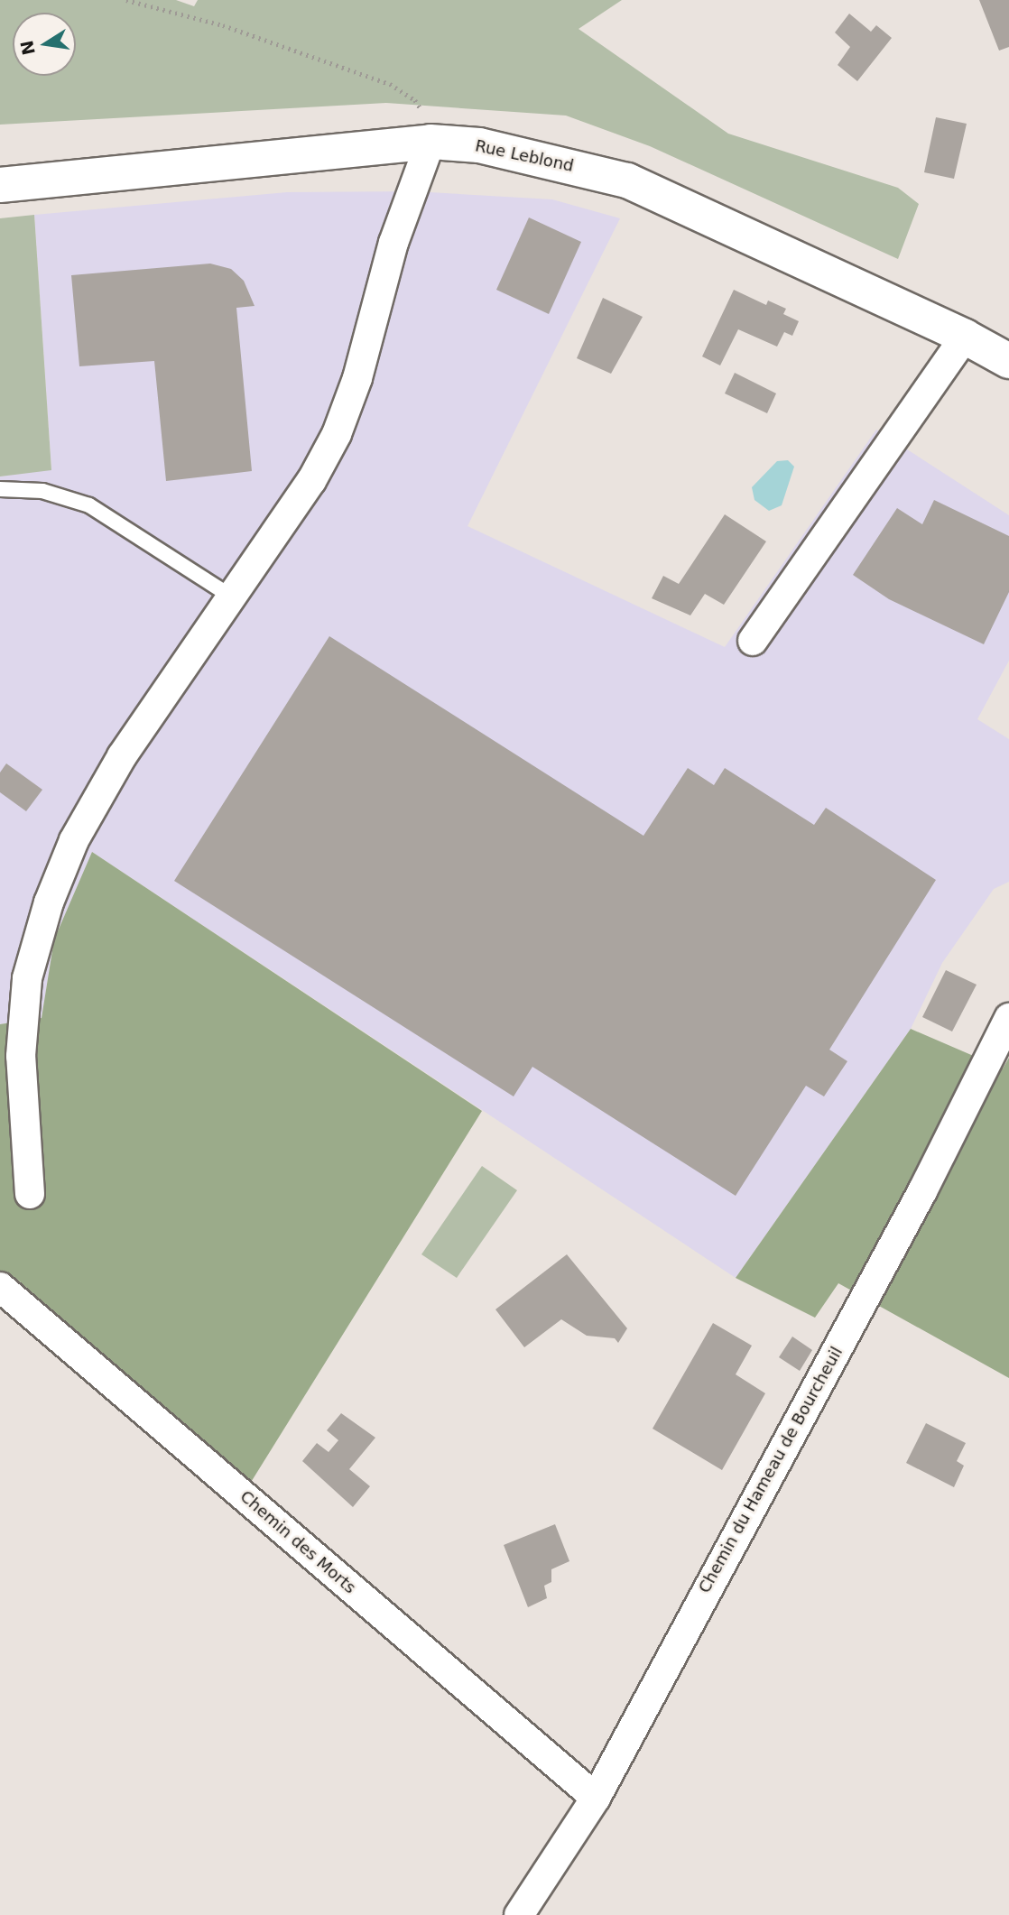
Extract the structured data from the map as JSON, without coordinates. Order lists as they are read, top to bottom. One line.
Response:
{"streets":{"main road":["Rue Leblond"],"street":["Chemin du Hameau de Bourcheuil","Chemin des Morts"]},"crossings":[["Chemin du Hameau de Bourcheuil","Chemin des Morts"]],"north":"left"}
